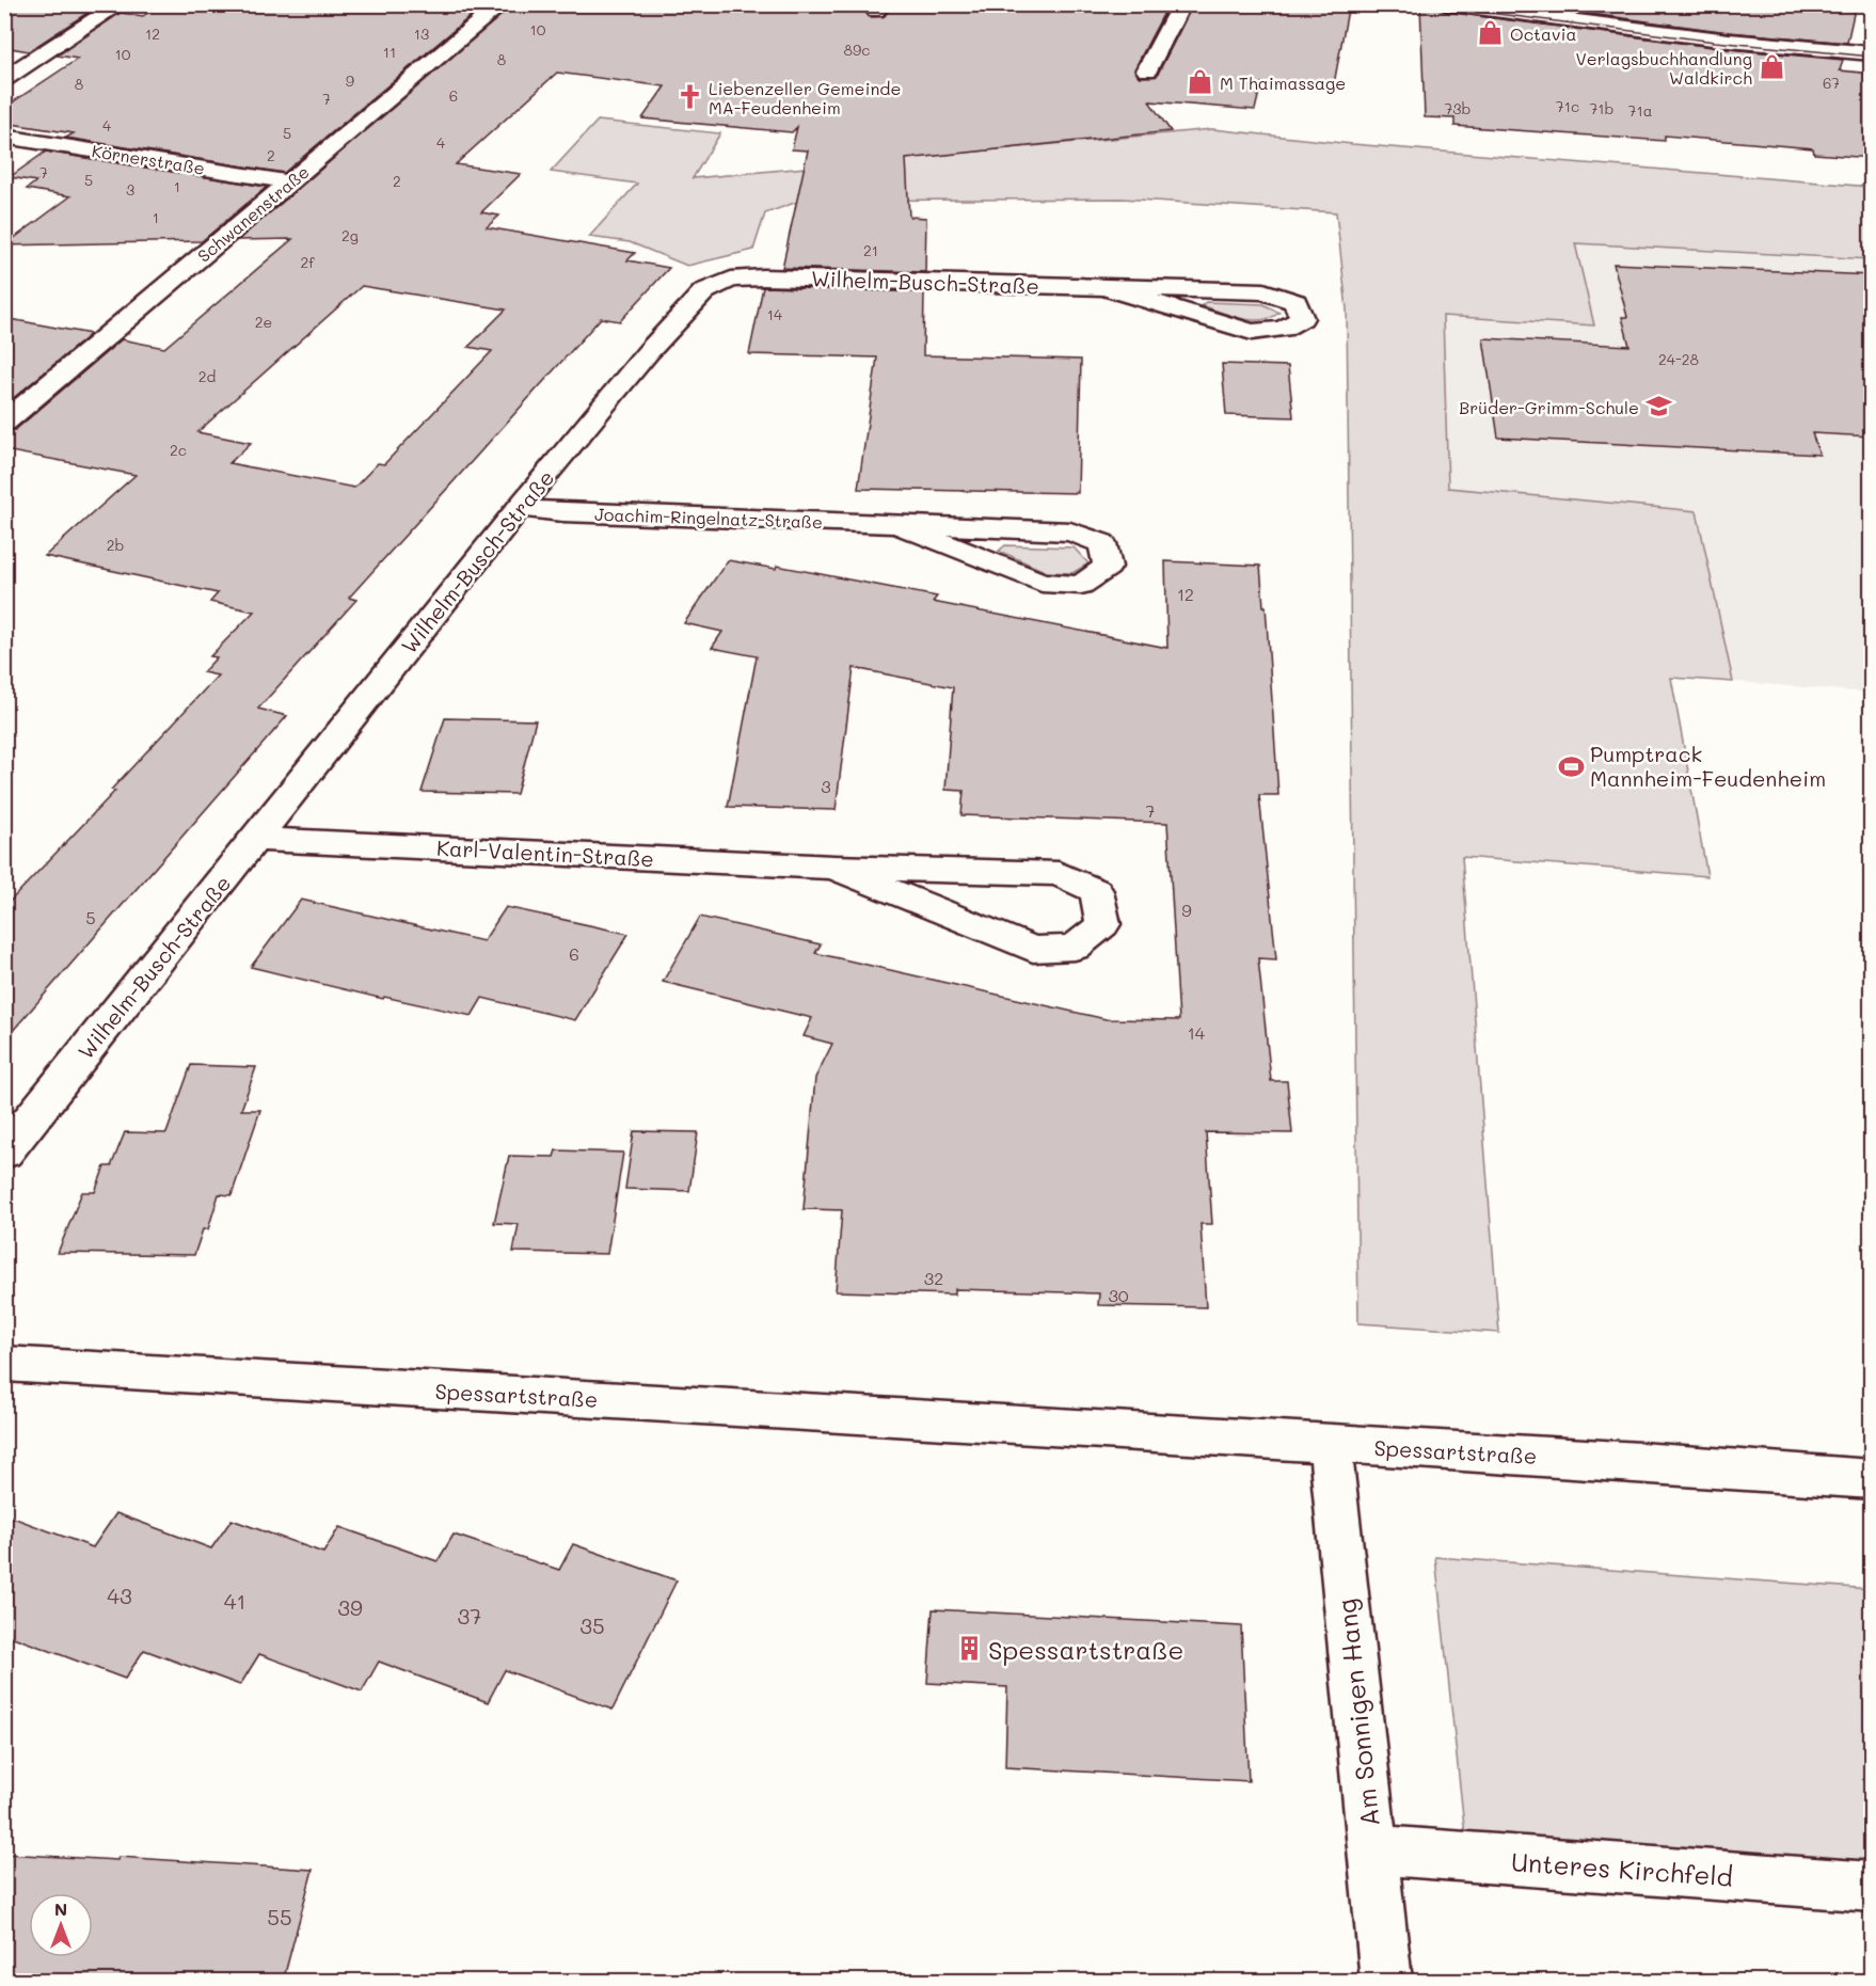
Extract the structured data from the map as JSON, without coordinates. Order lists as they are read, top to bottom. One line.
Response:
{"streets":{"street":["Körnerstraße","Schwanenstraße","Wilhelm-Busch-Straße","Joachim-Ringelnatz-Straße","Karl-Valentin-Straße","Spessartstraße","Am Sonnigen Hang","Unteres Kirchfeld"]},"crossings":[["Körnerstraße","Schwanenstraße"],["Wilhelm-Busch-Straße","Joachim-Ringelnatz-Straße"],["Wilhelm-Busch-Straße","Karl-Valentin-Straße"],["Spessartstraße","Am Sonnigen Hang"],["Am Sonnigen Hang","Unteres Kirchfeld"]],"places":{"shop":["Octavia","Verlagsbuchhandlung Waldkirch","M Thaimassage"],"church":["Liebenzeller Gemeinde MA-Feudenheim"],"school or university":["Brüder-Grimm-Schule"],"sports":["Pumptrack Mannheim-Feudenheim"],"building":["Spessartstraße"]},"house_numbers":["10","12","13","89c","11","10","8","9","67","8","6","7","71c","73b","71b","71a","4","5","4","2","7","5","2","1","3","1","2g","21","2f","14","2e","24-28","2d","2c","2b","12","3","7","9","5","6","14","32","30","43","41","39","37","35","55"],"north":"top"}
